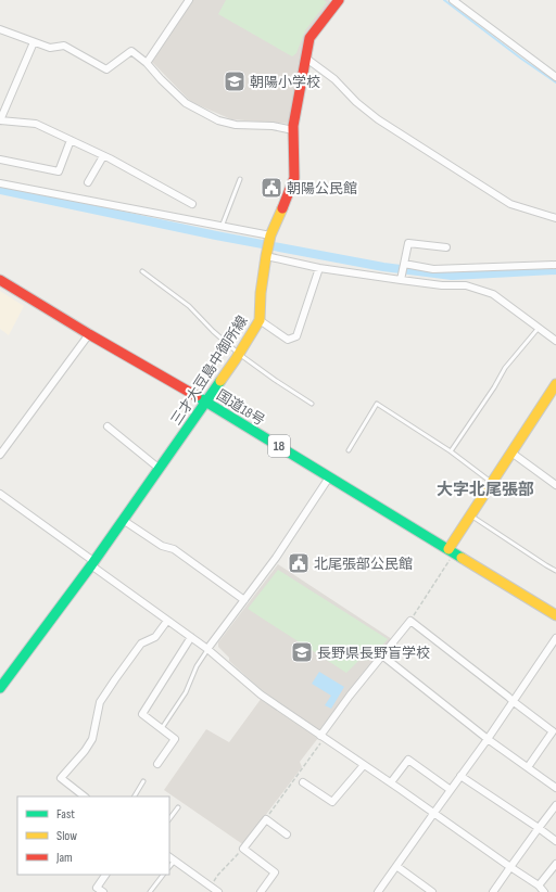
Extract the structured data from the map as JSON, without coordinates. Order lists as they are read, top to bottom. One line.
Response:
{"streets":{"main road":["三才大豆島中御所線","国道18号","18"]},"crossings":[["三才大豆島中御所線","国道18号"]],"districts":["大字北尾張部"],"places":{"school or university":["朝陽小学校","長野県長野盲学校"],"public building":["朝陽公民館","北尾張部公民館"]},"legend":["Fast","Slow","Jam"]}
